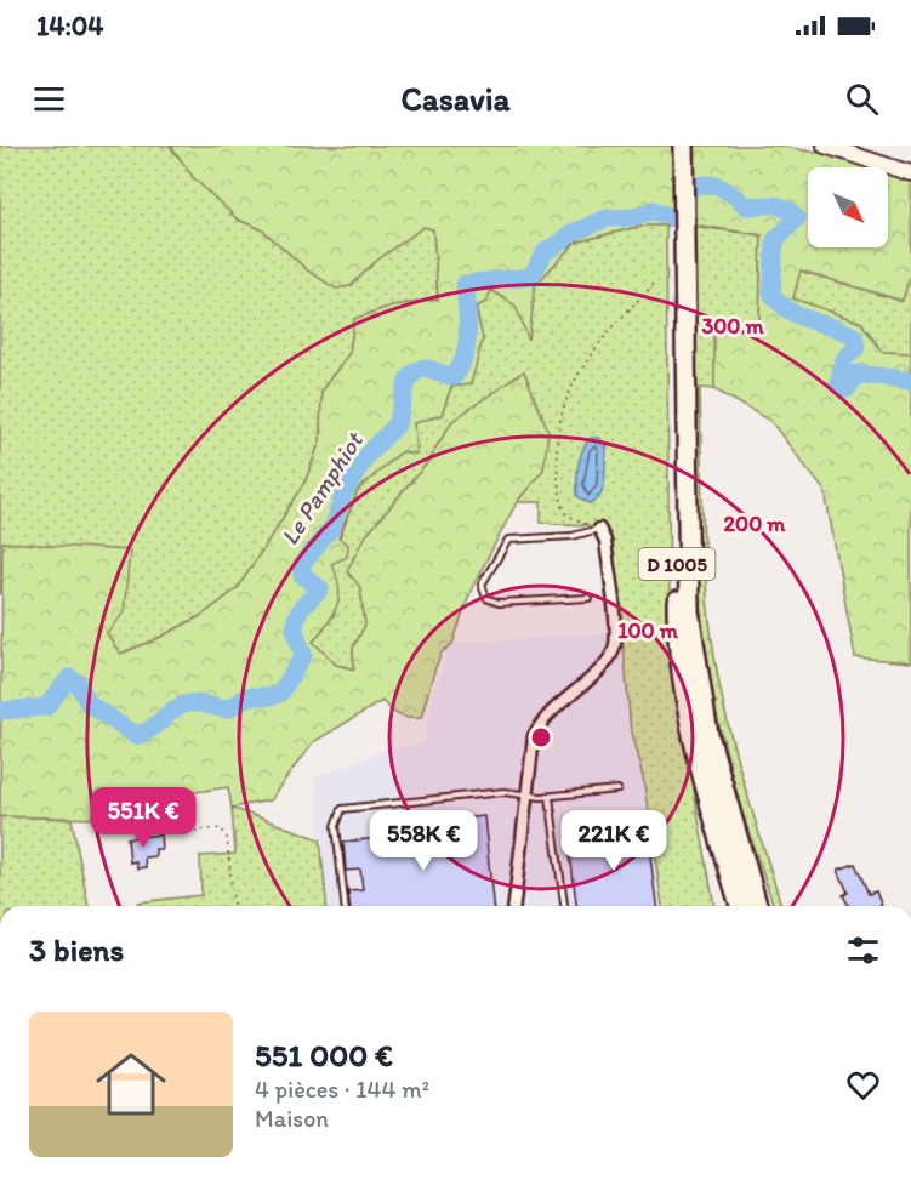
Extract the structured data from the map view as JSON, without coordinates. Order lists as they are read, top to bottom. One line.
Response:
{"streets":{"highway":["D 1005"]},"water":["Le Pamphiot"],"north":"bottom right","page":{"status":"14:04","header":"Casavia","price":["551K €","558K €","221K €"],"heading":"3 biens","list":[{"name":"551 000 €","note":"4 pièces · 144 m² · Maison"}]},"rings":["300 m","200 m","100 m"]}
